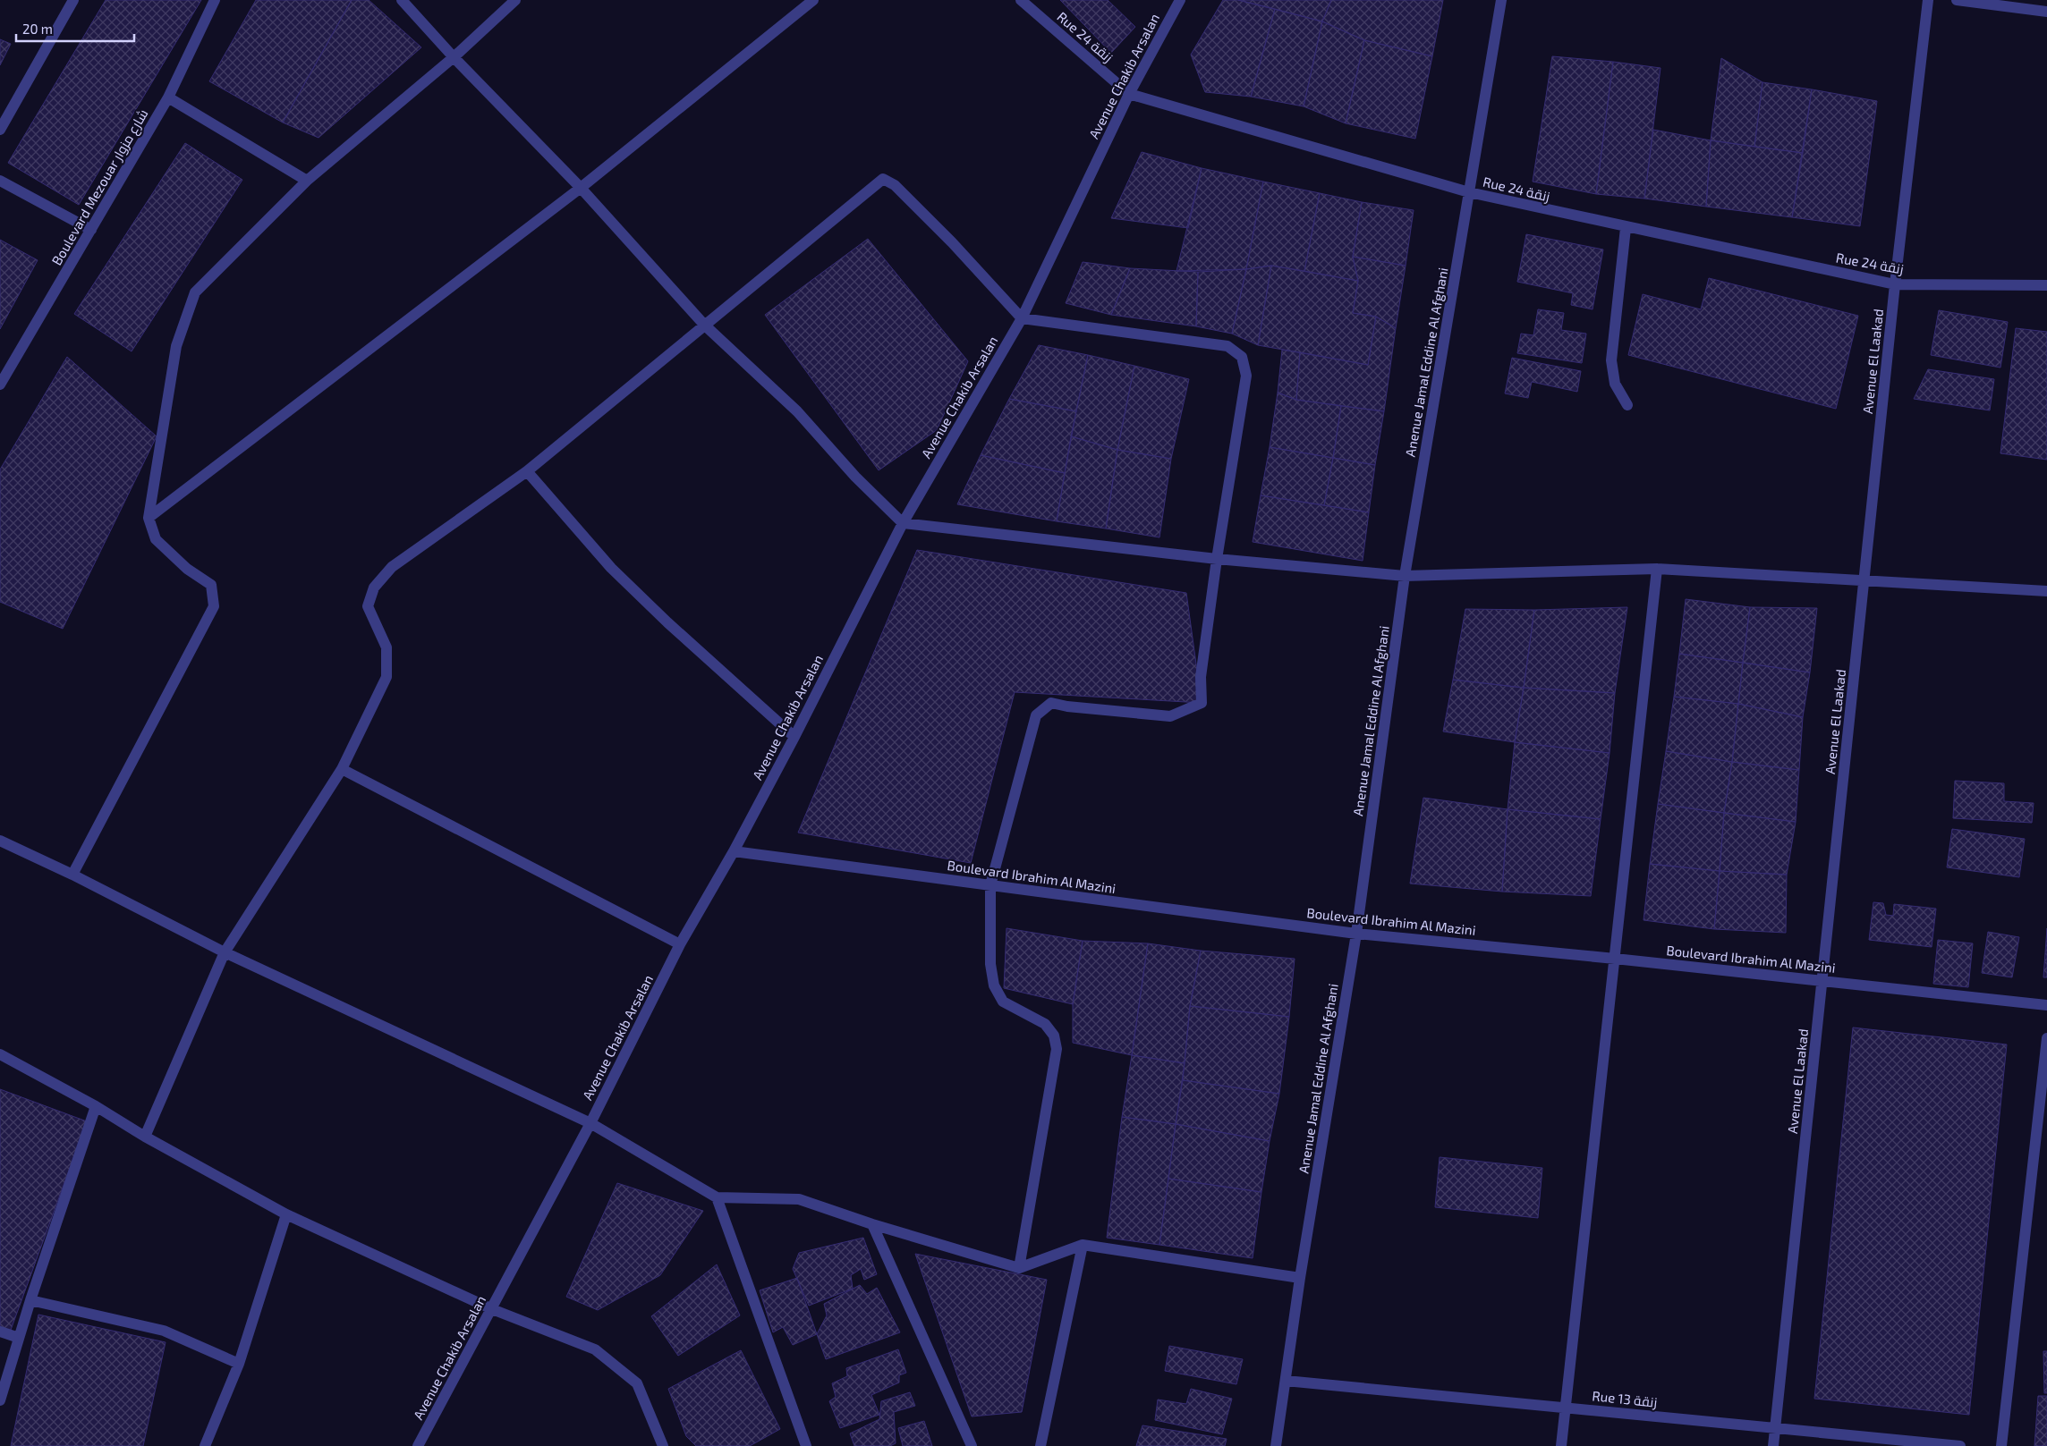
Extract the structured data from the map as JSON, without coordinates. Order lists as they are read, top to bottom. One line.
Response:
{"streets":{"street":["Rue 24 زنقة","Avenue Chakib Arsalan","Boulevard Mezouar شارع مزوار","Avenue El Laakad","Anenue Jamal Eddine Al Afghani","Boulevard Ibrahim Al Mazini","Rue 13 زنقة"]},"crossings":[["Rue 24 زنقة","Avenue Chakib Arsalan"],["Rue 24 زنقة","Avenue El Laakad"],["Rue 24 زنقة","Anenue Jamal Eddine Al Afghani"],["Avenue Chakib Arsalan","Boulevard Ibrahim Al Mazini"],["Avenue El Laakad","Boulevard Ibrahim Al Mazini"],["Avenue El Laakad","Rue 13 زنقة"],["Anenue Jamal Eddine Al Afghani","Boulevard Ibrahim Al Mazini"],["Anenue Jamal Eddine Al Afghani","Rue 13 زنقة"]],"scale_bar":"20 m"}
